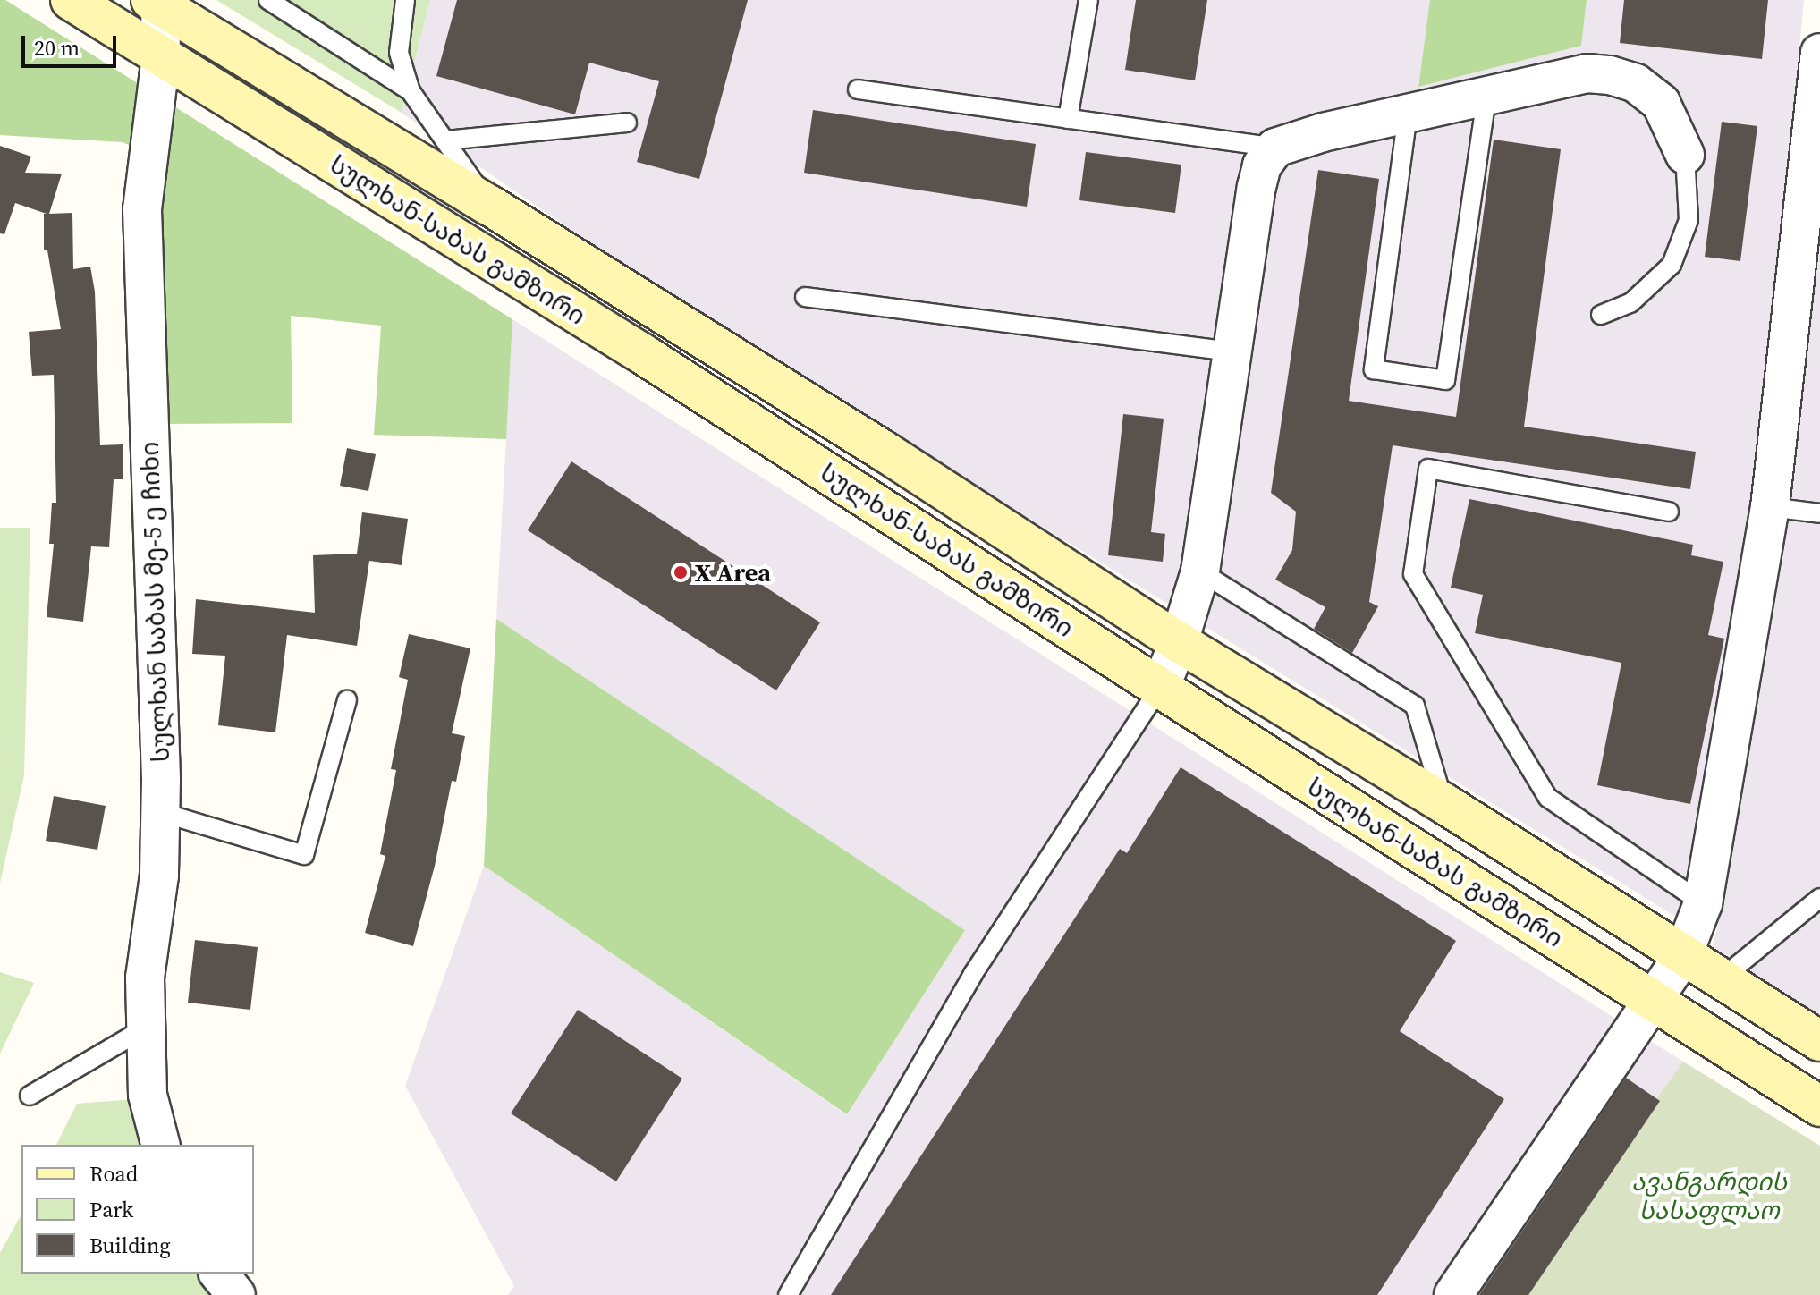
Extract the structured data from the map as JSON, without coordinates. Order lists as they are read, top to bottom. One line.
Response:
{"streets":{"main road":["სულხან-საბას გამზირი"],"street":["სულხან საბას მე-5 ე ჩიხი"]},"crossings":[["სულხან-საბას გამზირი","სულხან საბას მე-5 ე ჩიხი"]],"parks":["ავანგარდის სასაფლაო"],"places":["X Area"],"legend":["Road","Park","Building"],"scale_bar":"20 m"}
